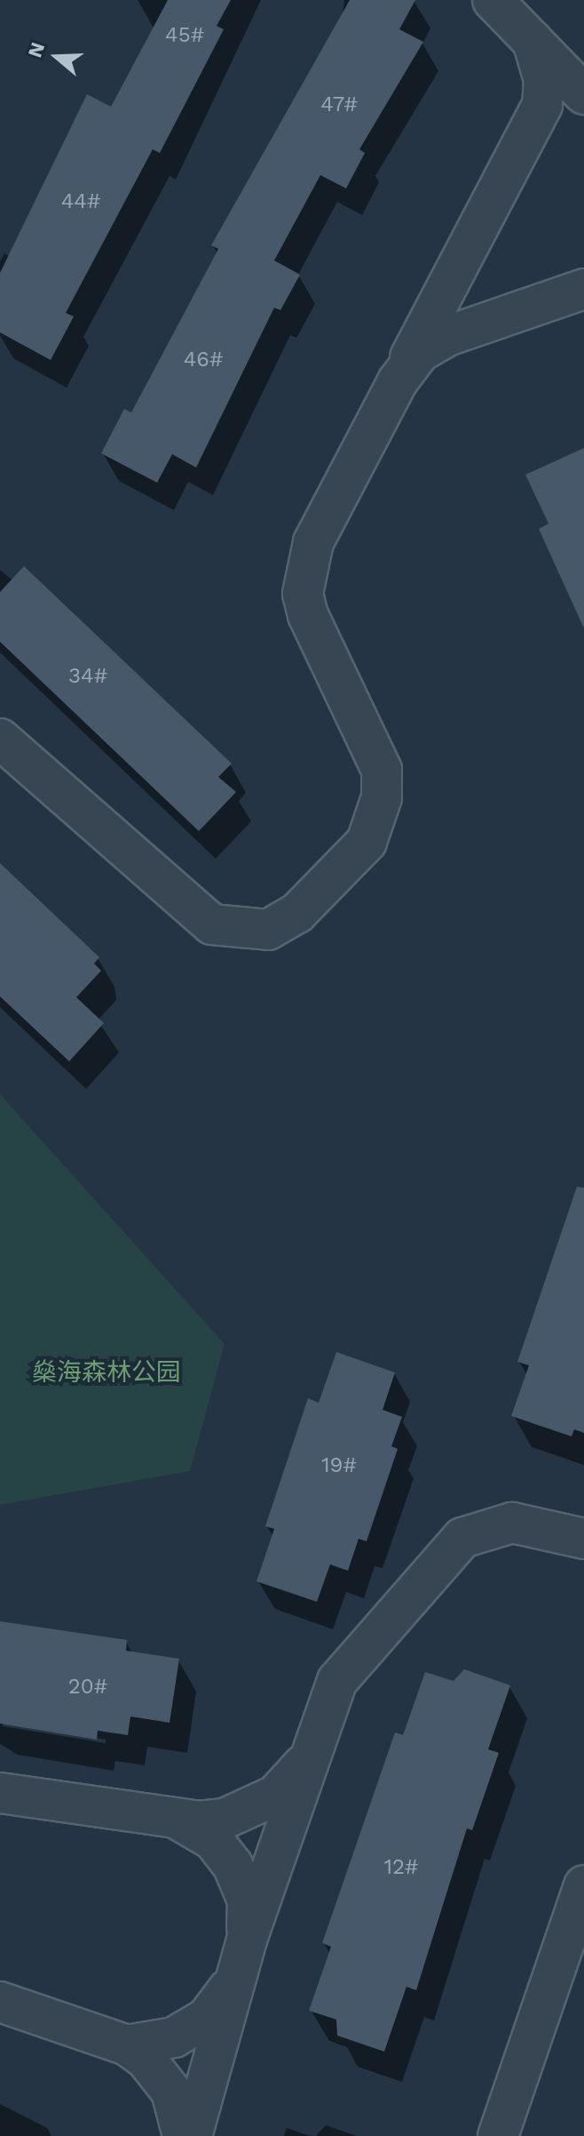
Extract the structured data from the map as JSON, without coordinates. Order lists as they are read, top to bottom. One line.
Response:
{"parks":["燊海森林公园"],"house_numbers":["45#","47#","44#","46#","34#","19#","20#","12#"],"north":"left"}
